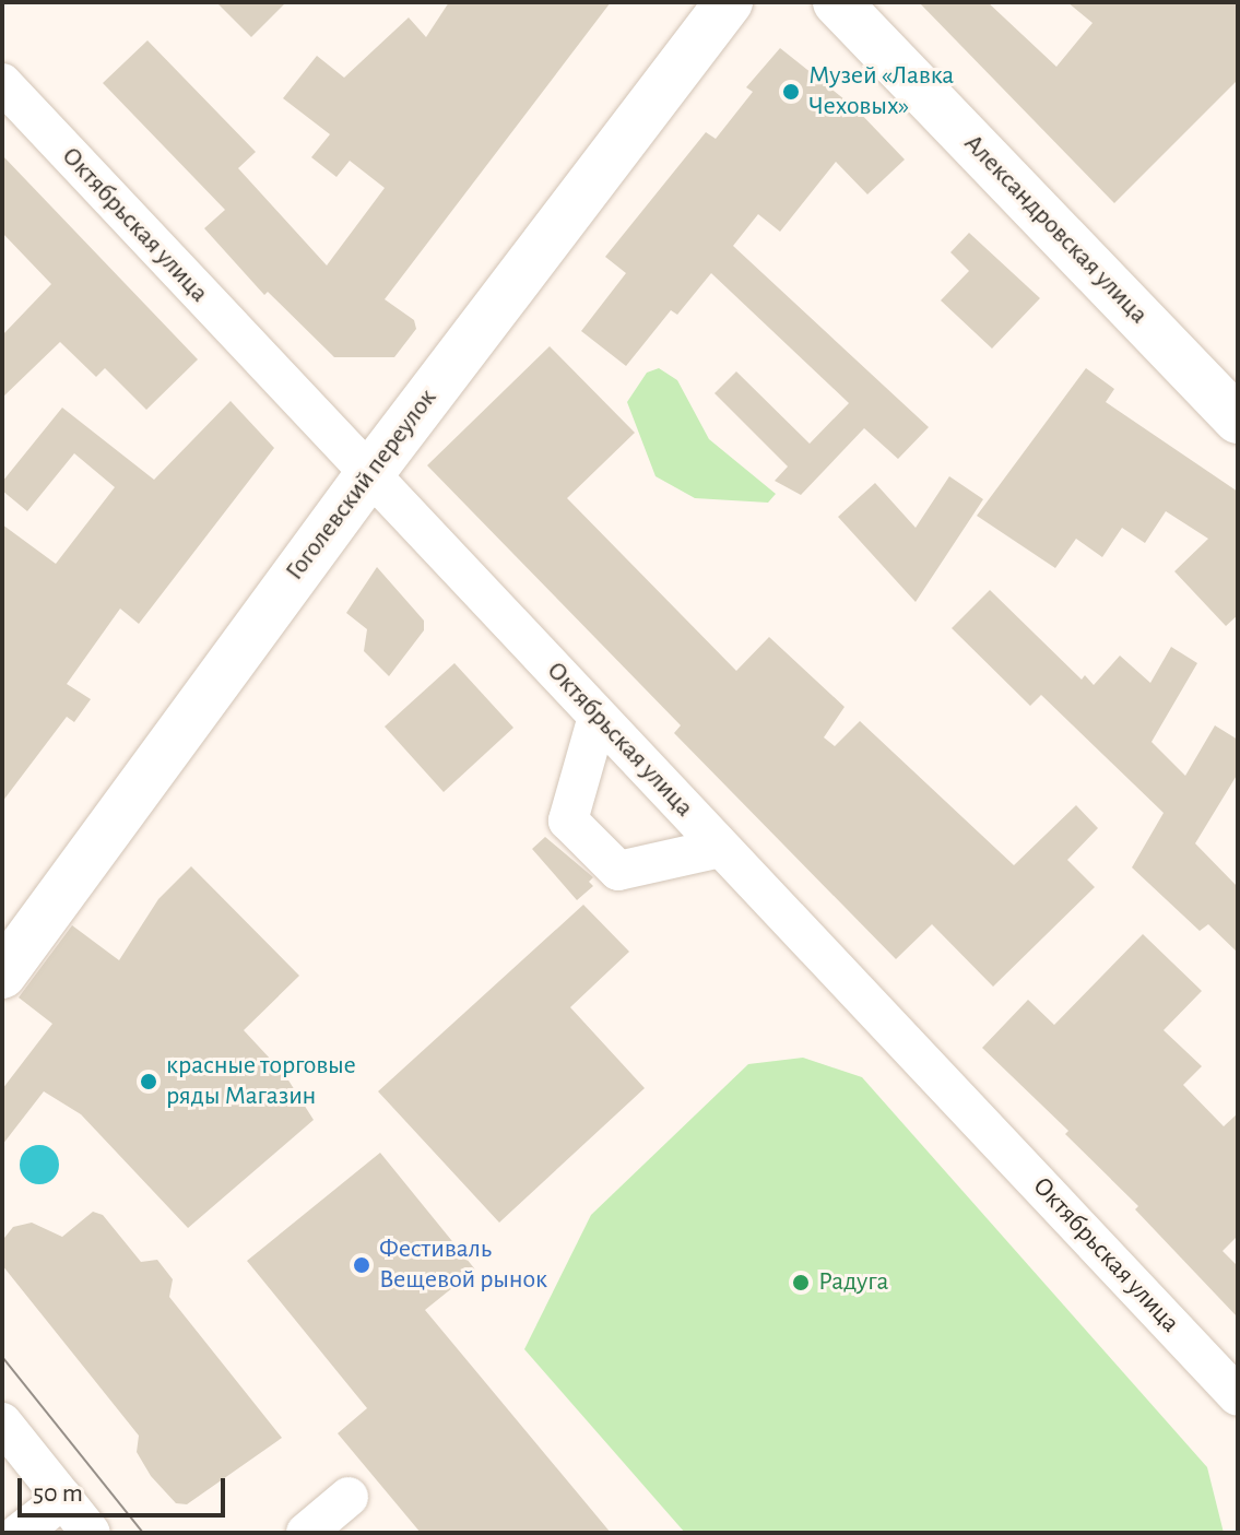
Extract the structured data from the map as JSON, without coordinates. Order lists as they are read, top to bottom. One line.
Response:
{"streets":{"main road":["Александровская улица","Гоголевский переулок"],"street":["Октябрьская улица"]},"crossings":[["Октябрьская улица","Гоголевский переулок"]],"places":["Музей «Лавка Чеховых»","красные торговые ряды Магазин","Фестиваль Вещевой рынок","Радуга"],"scale_bar":"50 m"}
